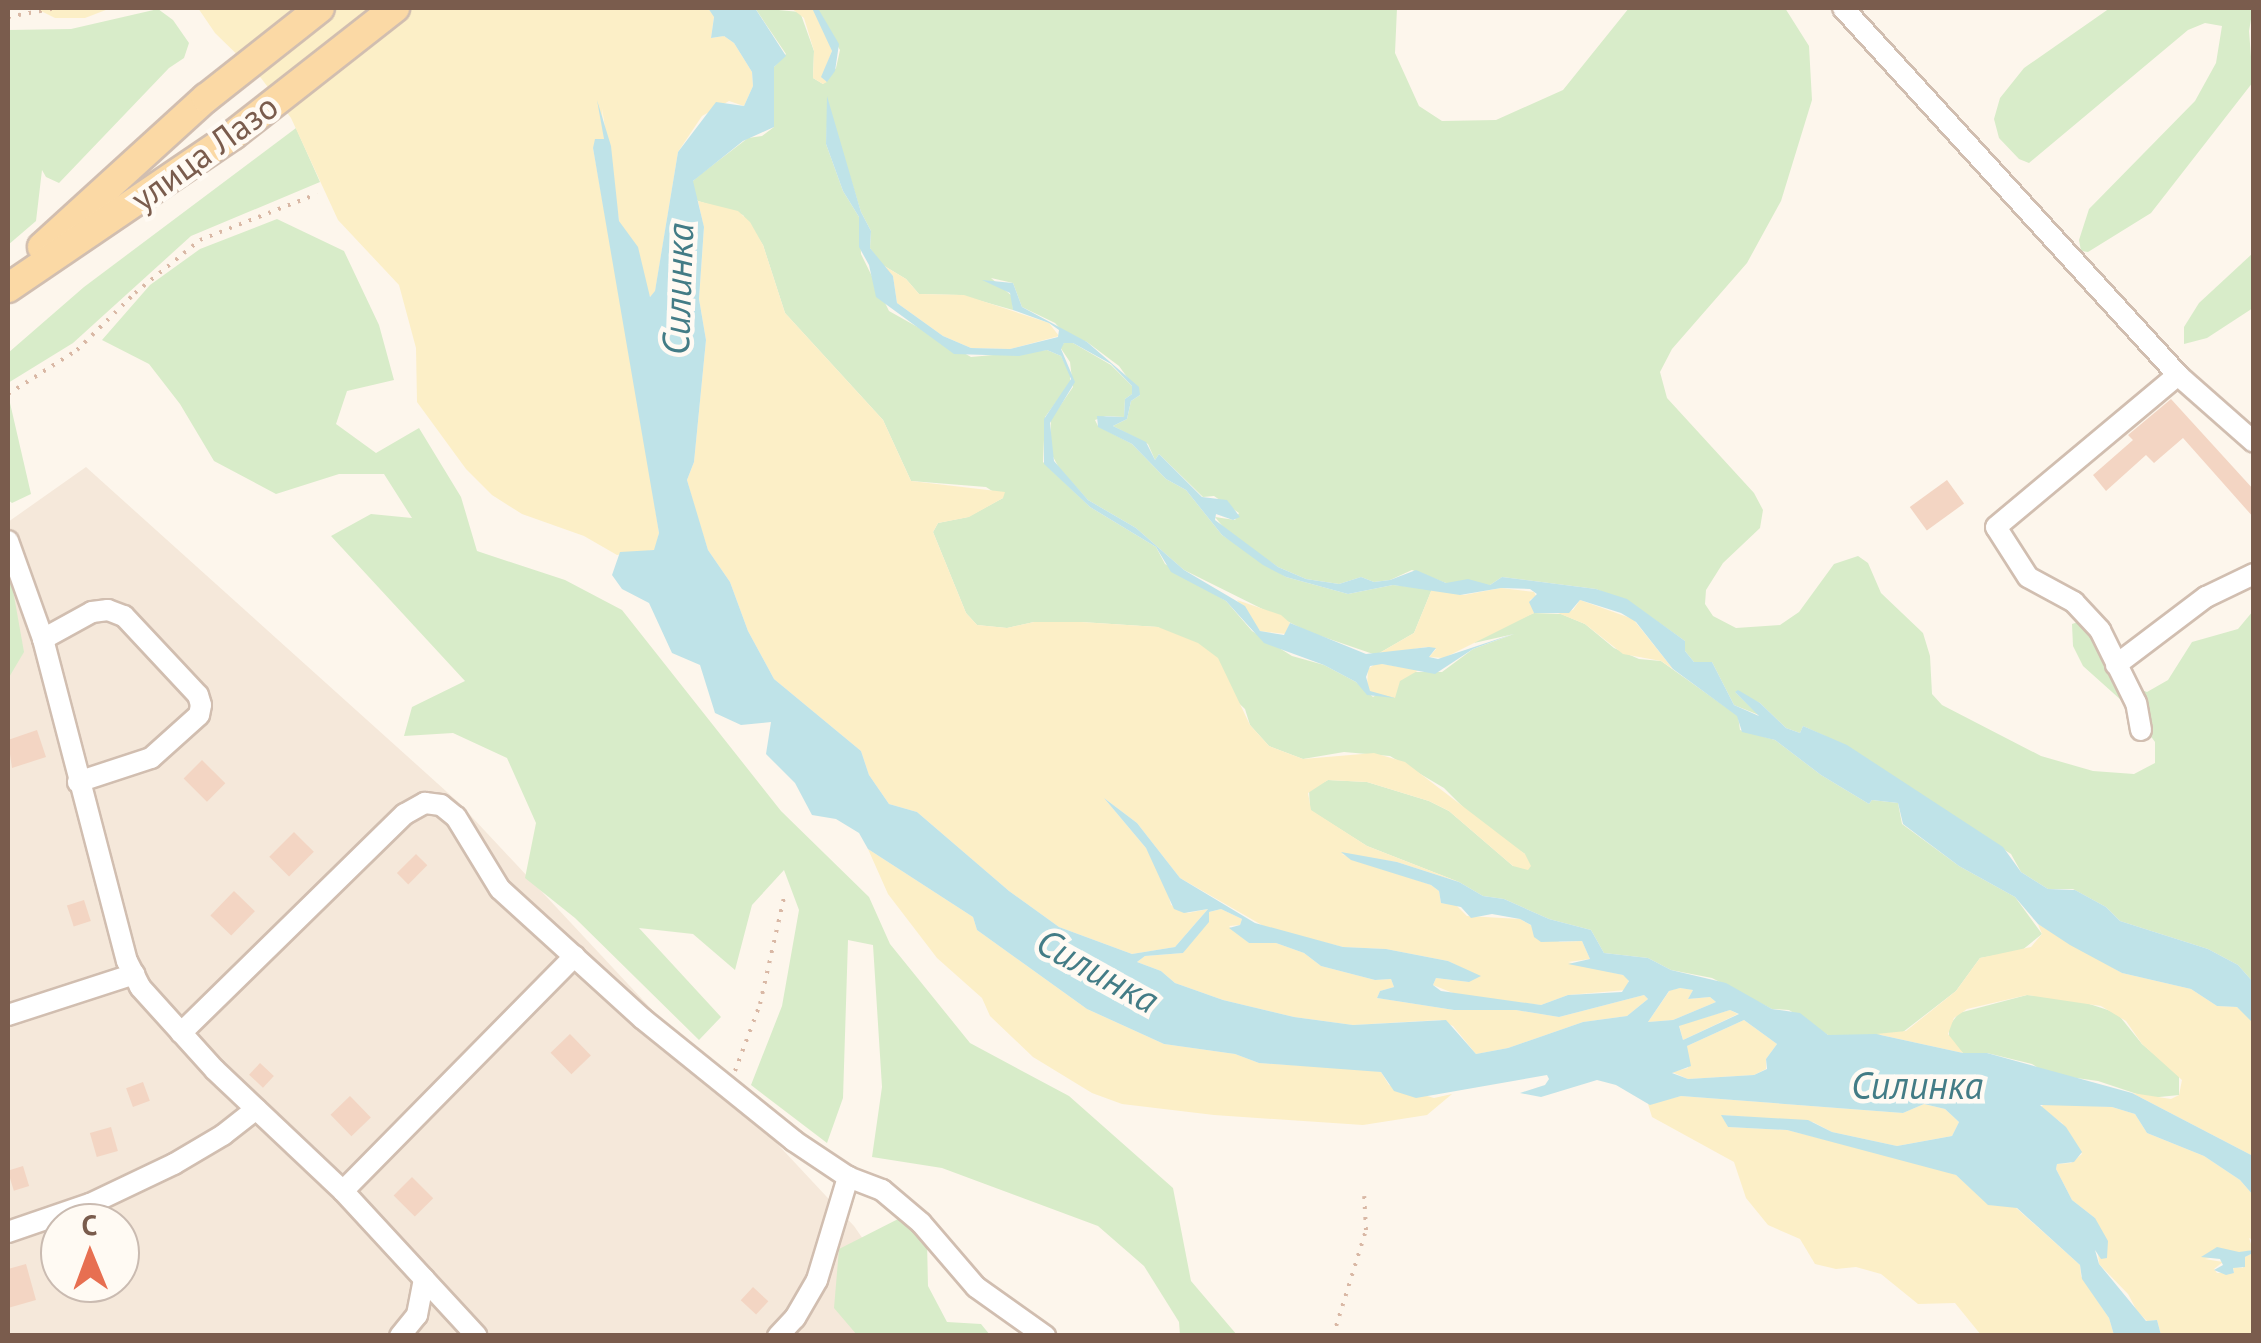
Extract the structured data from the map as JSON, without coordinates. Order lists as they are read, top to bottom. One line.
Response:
{"streets":{"main road":["улица Лазо"]},"water":["Силинка"],"north":"top"}
